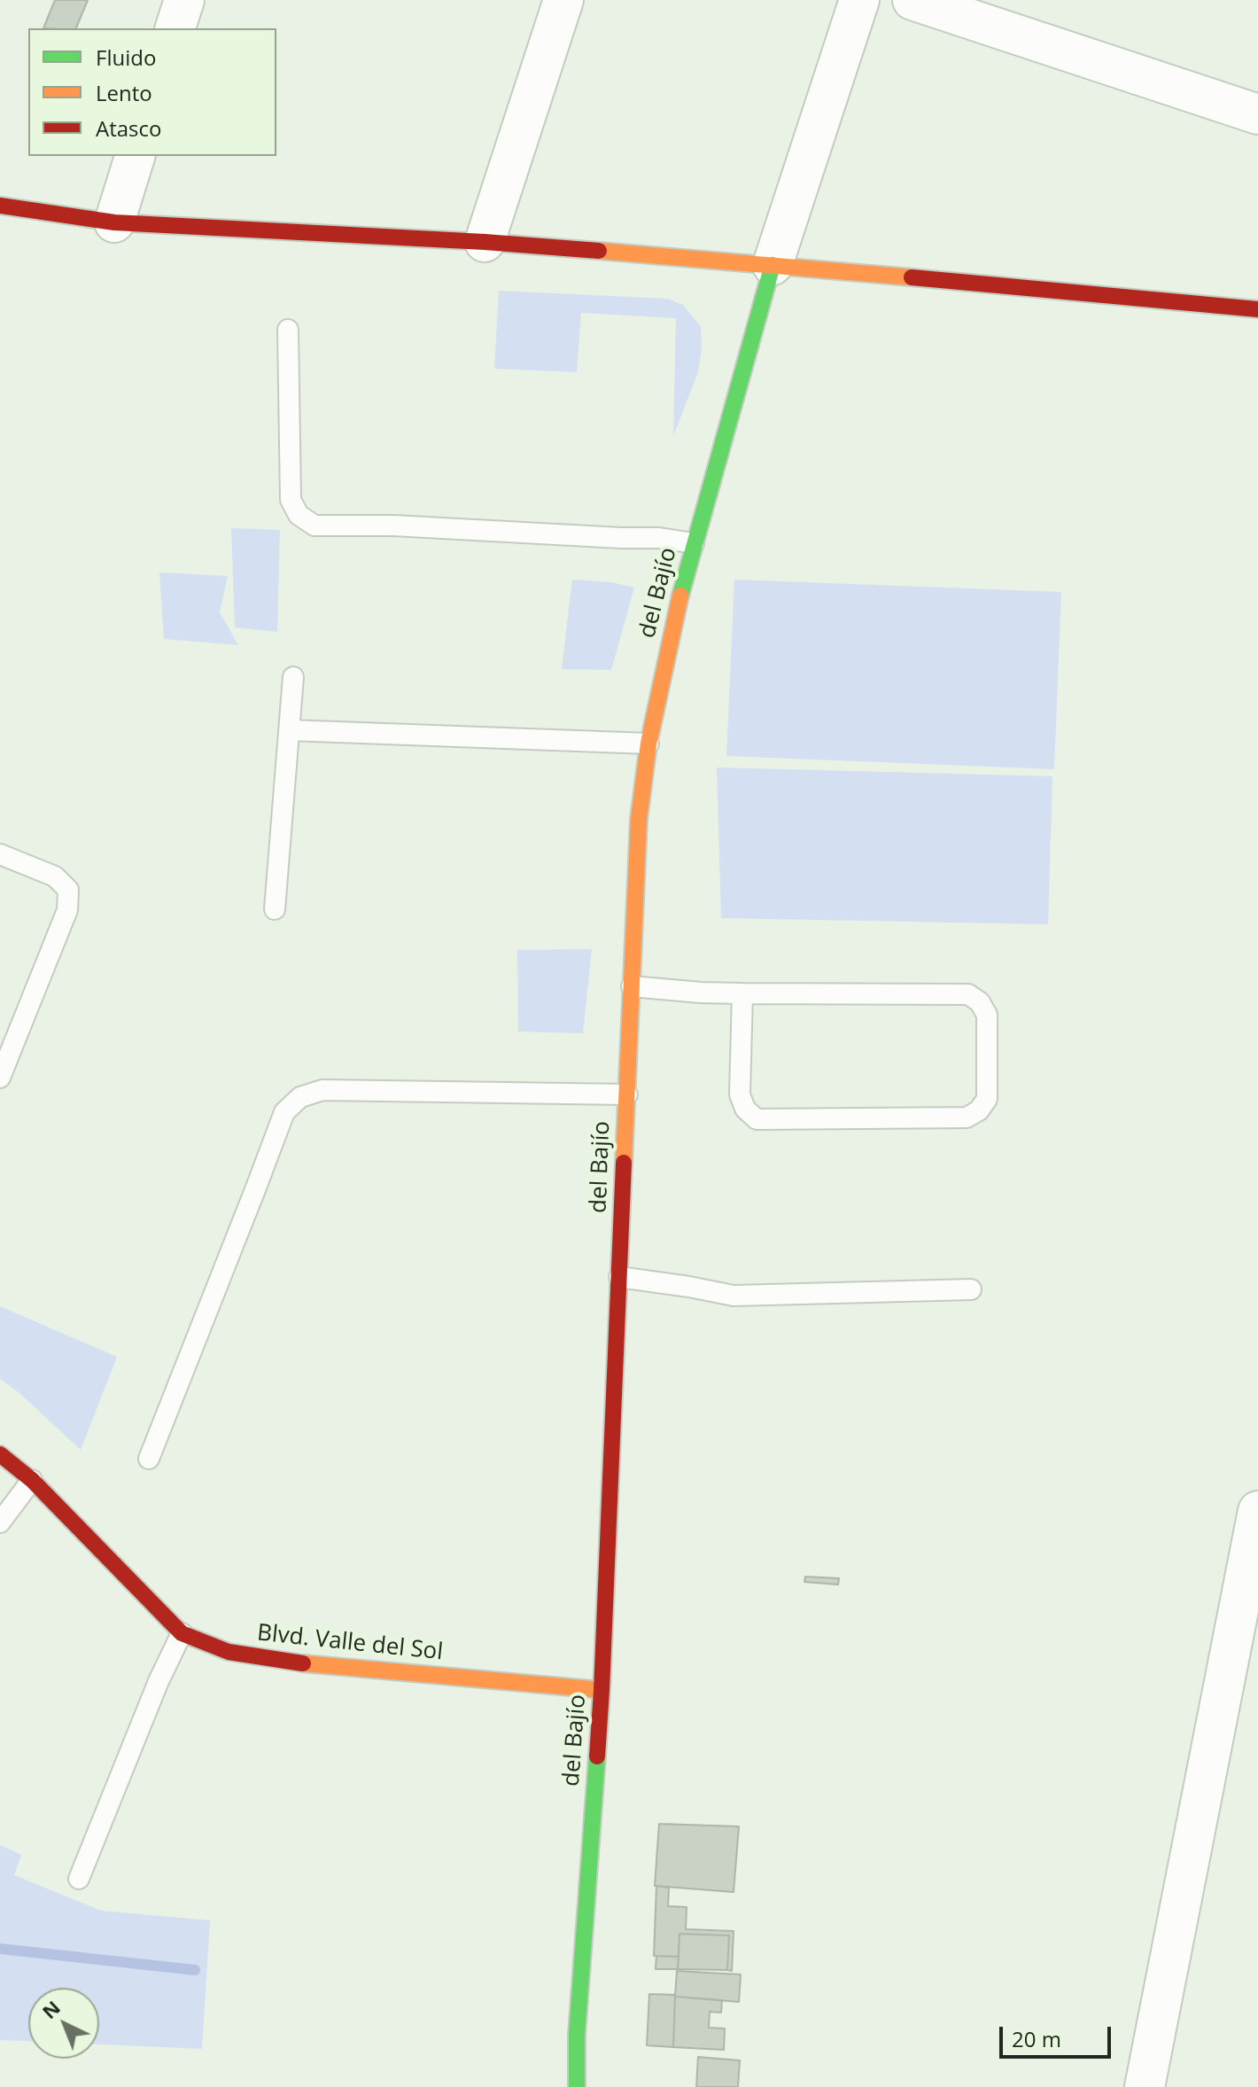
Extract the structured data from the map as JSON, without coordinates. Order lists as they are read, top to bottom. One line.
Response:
{"streets":{"street":["del Bajío","Blvd. Valle del Sol"]},"crossings":[["del Bajío","Blvd. Valle del Sol"]],"legend":["Fluido","Lento","Atasco"],"scale_bar":"20 m","north":"top left"}
